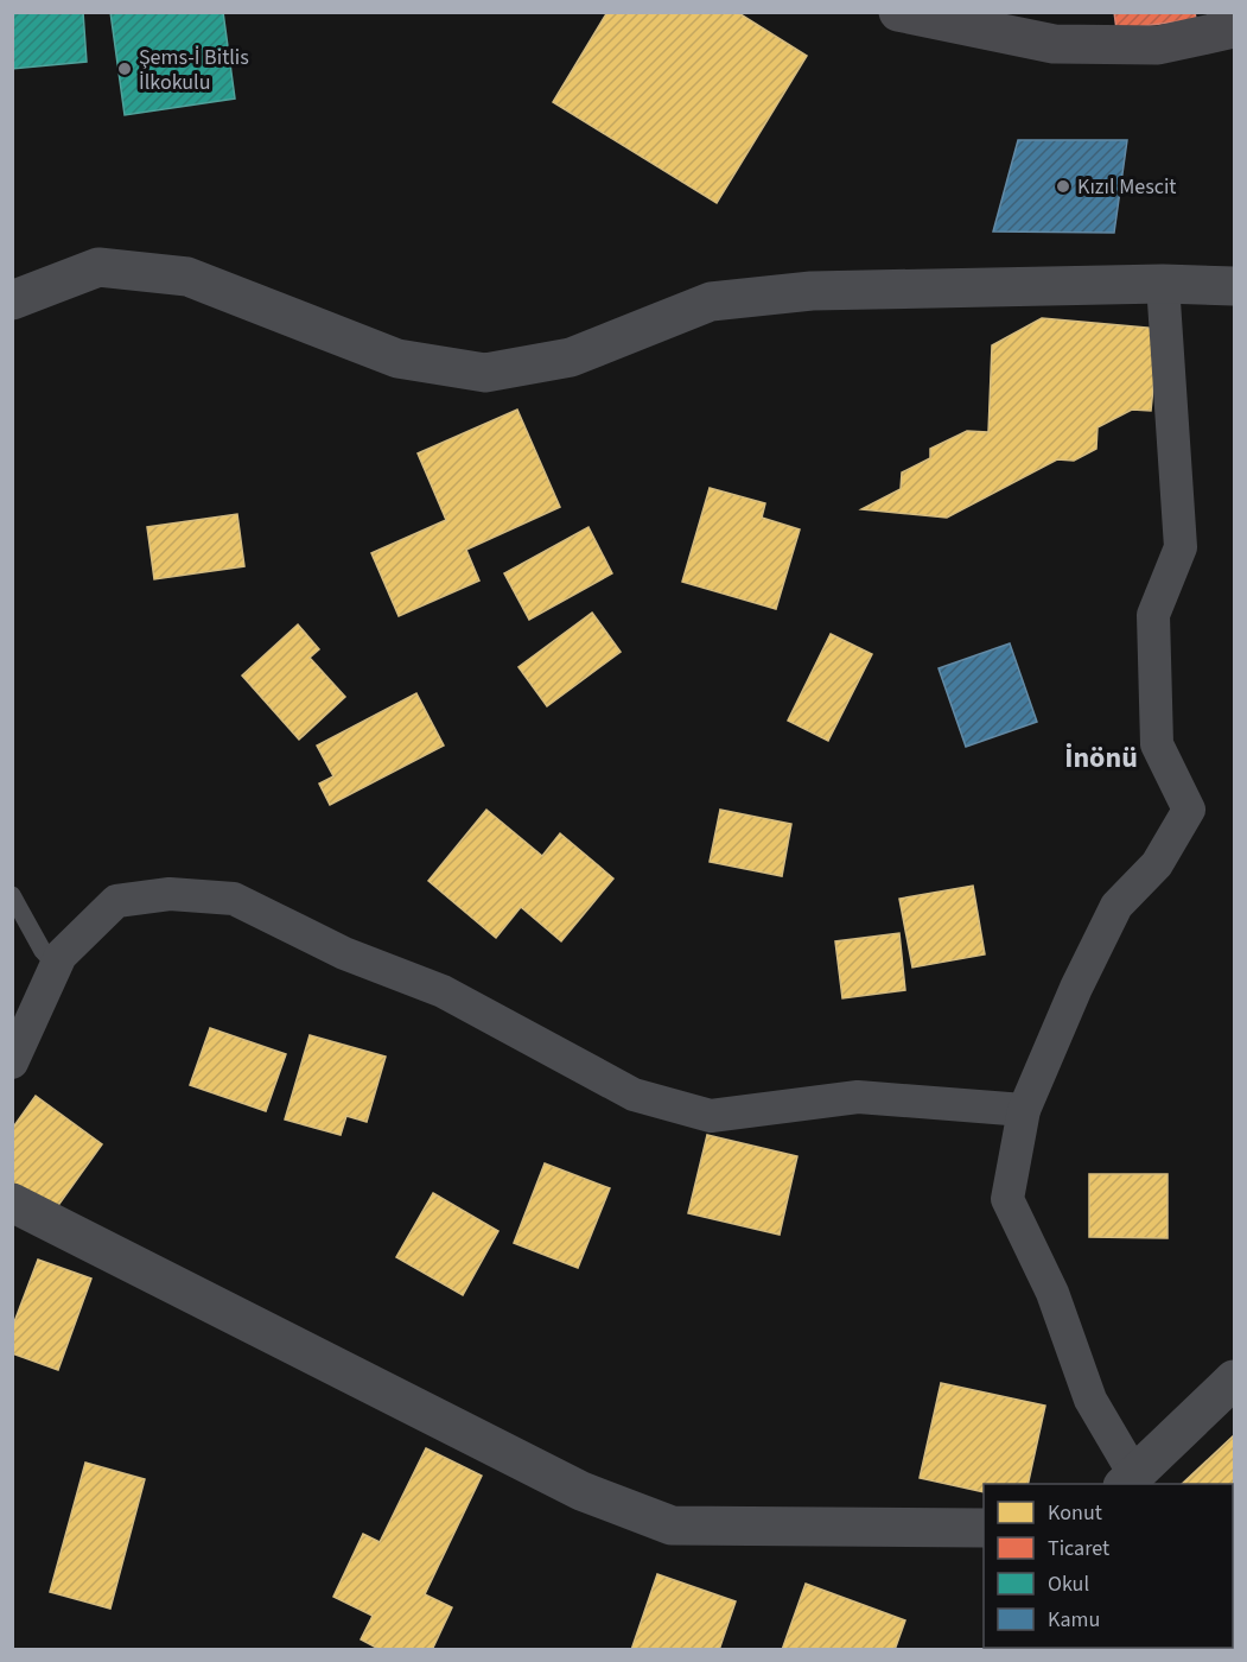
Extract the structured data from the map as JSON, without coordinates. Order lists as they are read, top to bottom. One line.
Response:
{"districts":["İnönü"],"places":["Şems-İ Bitlis İlkokulu","Kızıl Mescit"],"legend":["Konut","Ticaret","Okul","Kamu"]}
